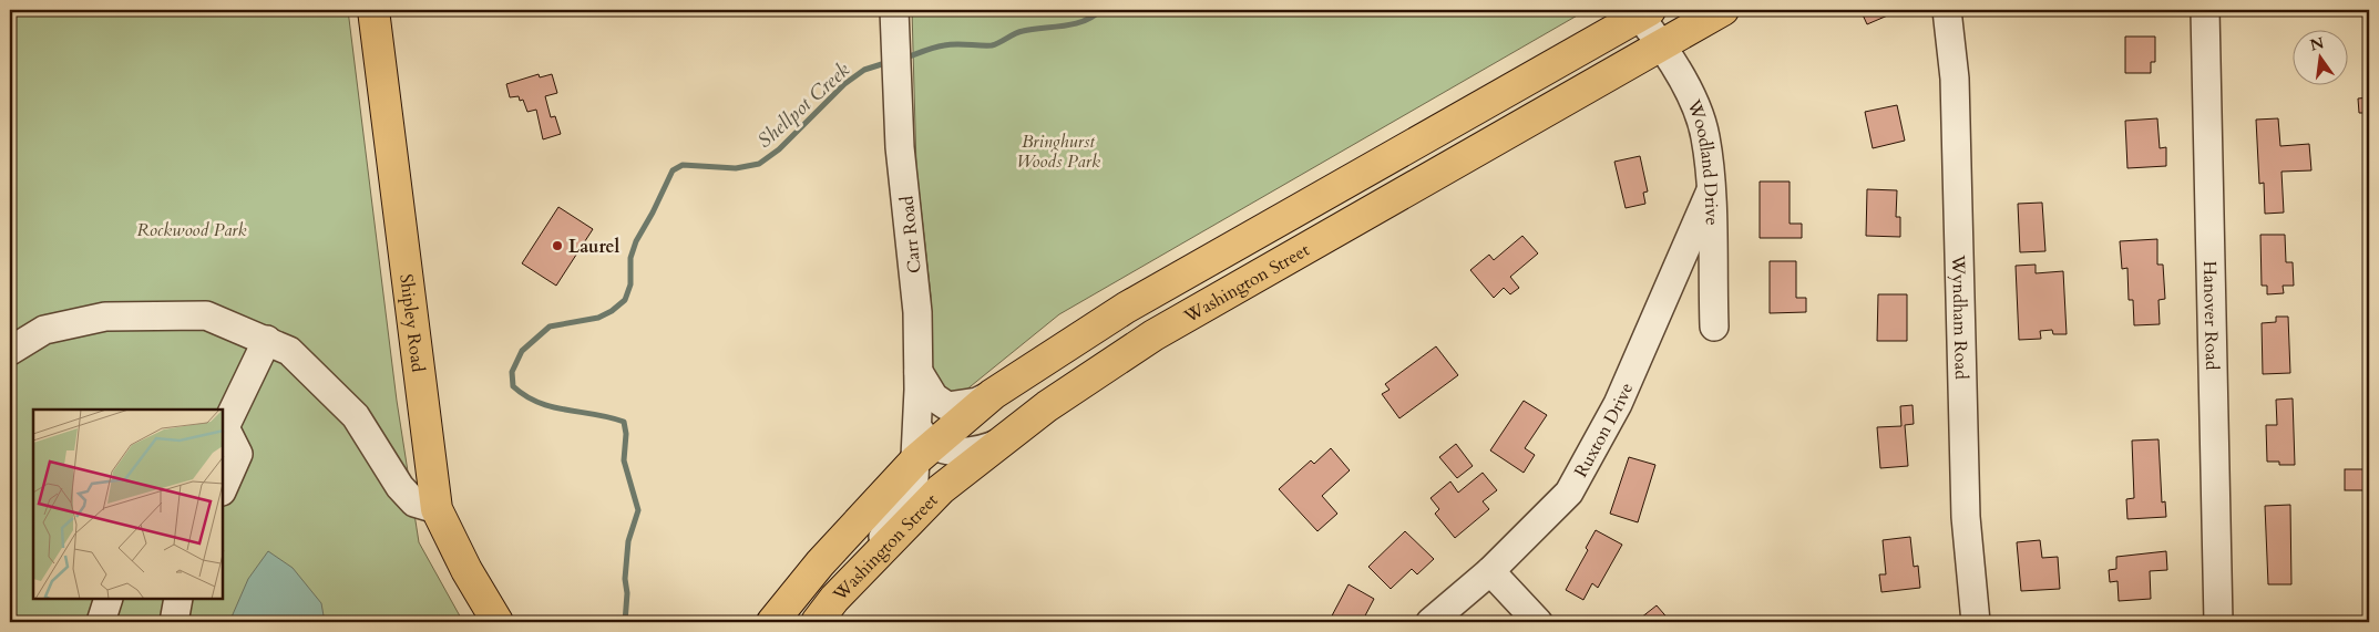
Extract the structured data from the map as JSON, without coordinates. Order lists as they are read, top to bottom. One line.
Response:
{"streets":{"main road":["Washington Street","Shipley Road"],"street":["Woodland Drive","Carr Road","Wyndham Road","Hanover Road","Ruxton Drive"]},"crossings":[["Woodland Drive","Washington Street"],["Woodland Drive","Ruxton Drive"],["Carr Road","Washington Street"]],"water":["Shellpot Creek"],"parks":["Bringhurst Woods Park","Rockwood Park"],"places":["Laurel"],"north":"top"}
